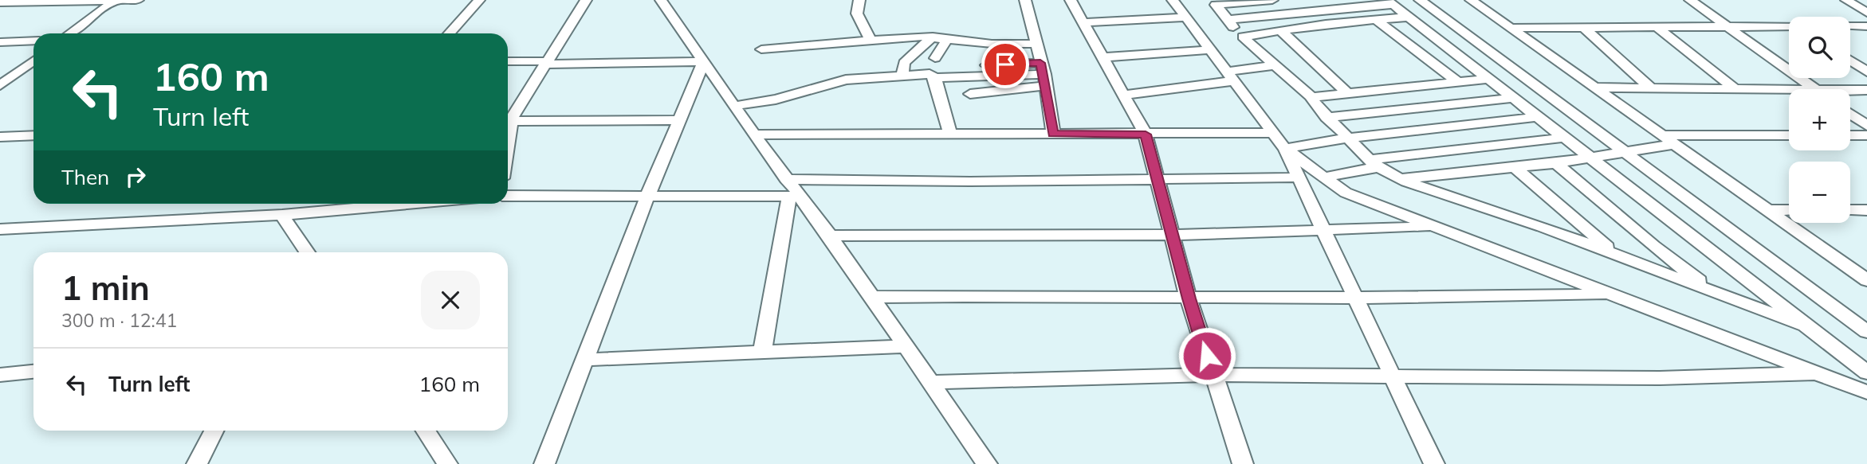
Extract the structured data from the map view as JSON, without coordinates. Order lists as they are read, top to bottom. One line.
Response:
{"page":{"map_buttons":["+","−"],"turn":["160 m","Turn left"],"then":"Then","heading":["1 min","300 m · 12:41"],"list":[{"name":"Turn left","value":"160 m"}]}}
